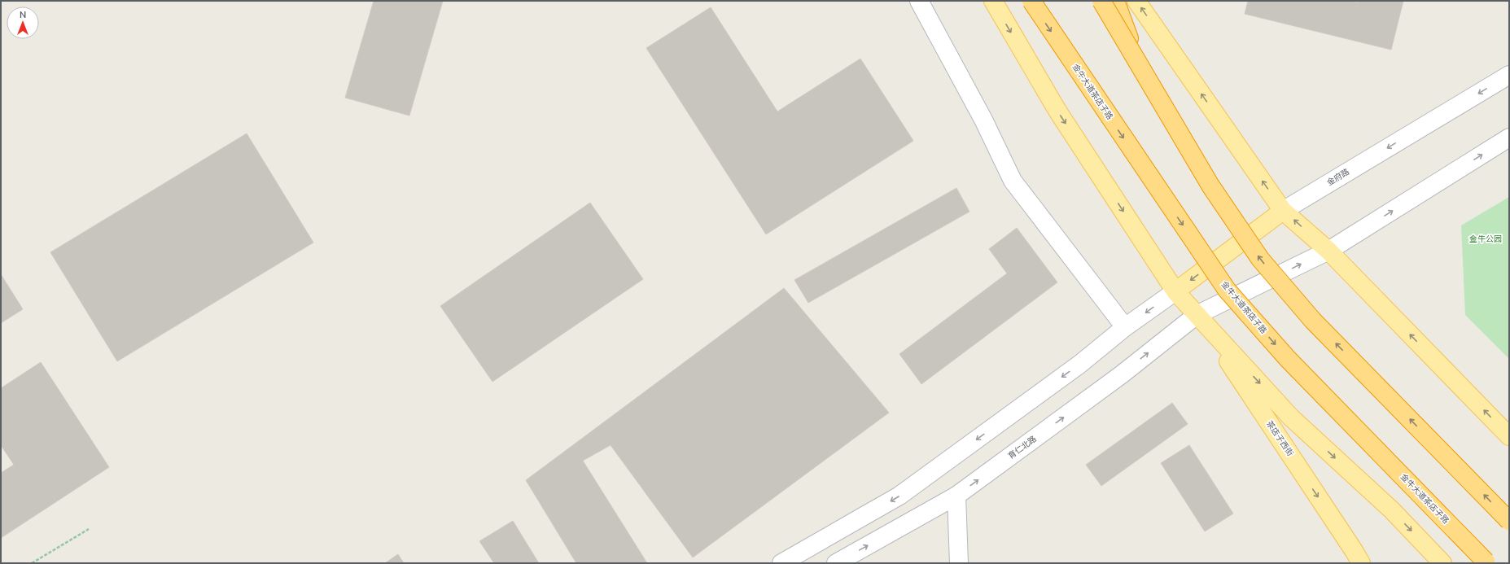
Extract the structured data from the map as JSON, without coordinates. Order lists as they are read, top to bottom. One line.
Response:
{"streets":{"highway":["金牛大道茶店子路"],"main road":["金府路","茶店子西街"],"street":["育仁北路"]},"crossings":[["茶店子西街","育仁北路"]],"one_way":["金府路"],"parks":["金牛公园"],"north":"top"}
